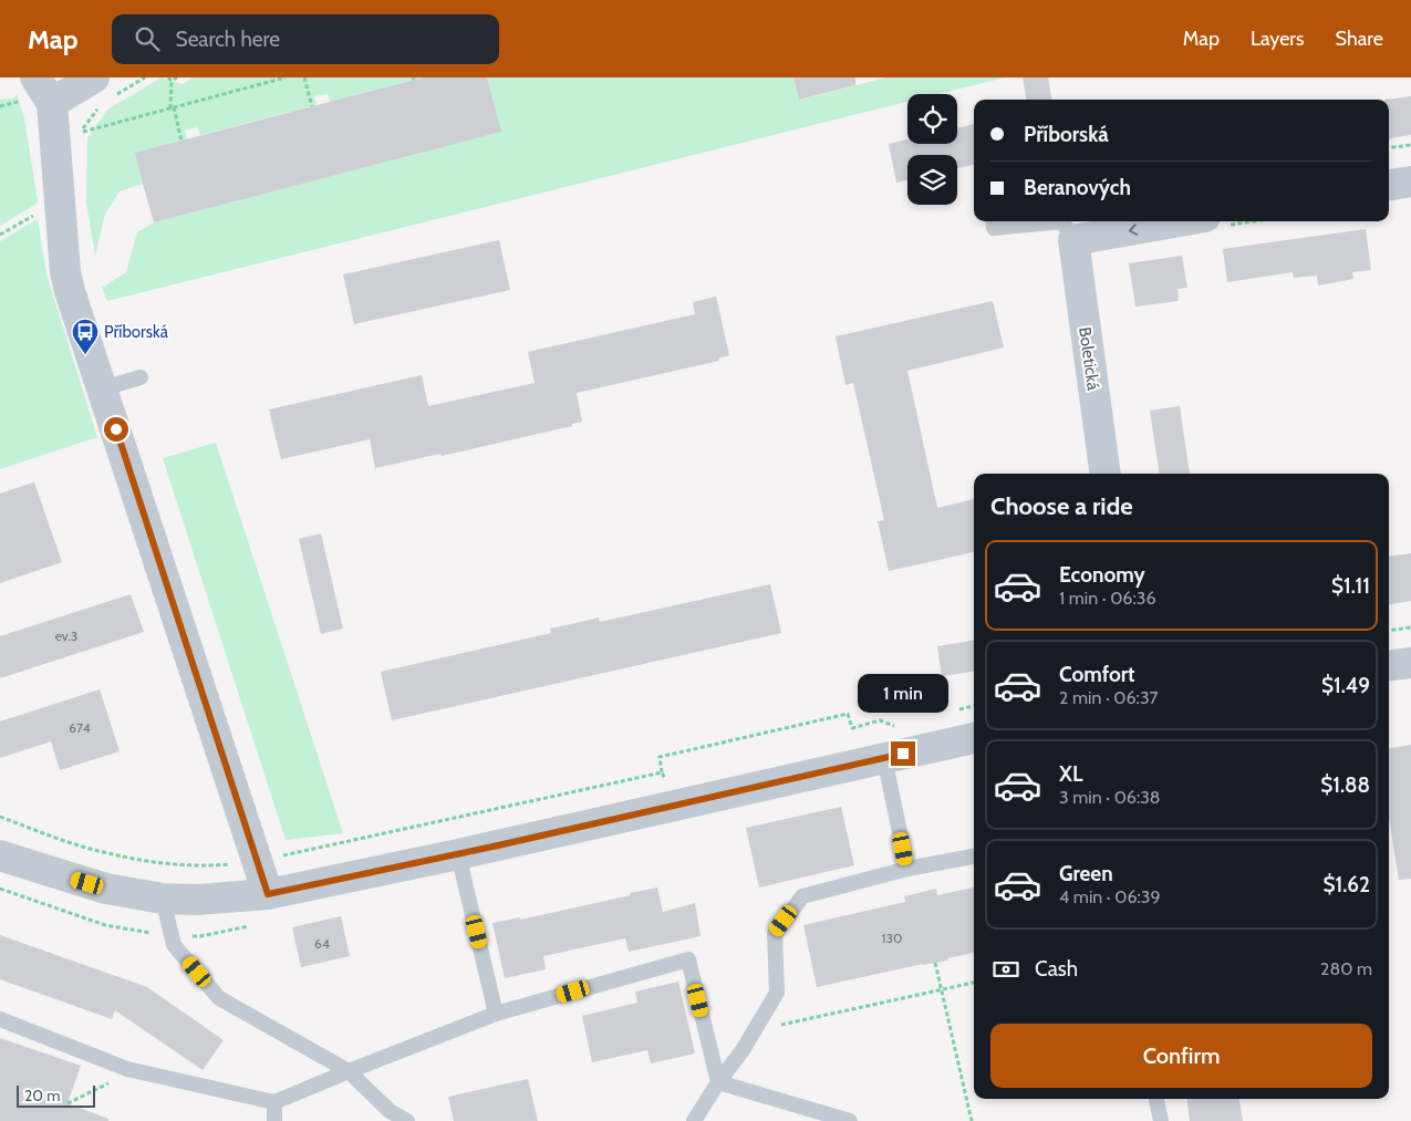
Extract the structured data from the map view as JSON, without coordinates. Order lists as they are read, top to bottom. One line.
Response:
{"streets":{"street":["Boletická"]},"places":{"bus stop":["Příborská"]},"house_numbers":["ev.3","674","130","64"],"scale_bar":"20 m","page":{"header":"Map","search":"Search here","nav":["Map","Layers","Share"],"banner":["Příborská","Beranových"],"heading":"Choose a ride","list":[{"name":"Economy","note":"1 min · 06:36","value":"$1.11"},{"name":"Comfort","note":"2 min · 06:37","value":"$1.49"},{"name":"XL","note":"3 min · 06:38","value":"$1.88"},{"name":"Green","note":"4 min · 06:39","value":"$1.62"}],"bubble":"1 min","pay":["Cash","280 m"],"buttons":"Confirm","scale":"20 m"}}
